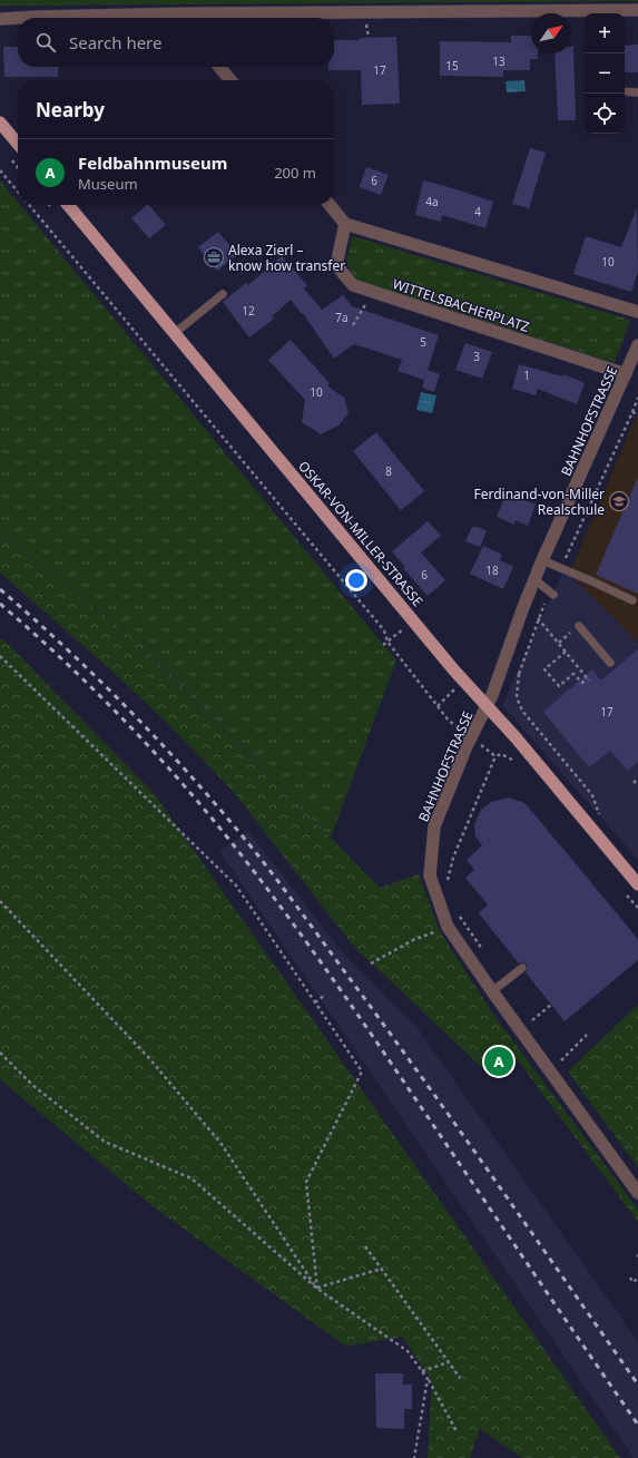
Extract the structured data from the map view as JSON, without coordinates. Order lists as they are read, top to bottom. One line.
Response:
{"streets":{"main road":["OSKAR-VON-MILLER-STRASSE"],"street":["WITTELSBACHERPLATZ","BAHNHOFSTRASSE"]},"crossings":[["WITTELSBACHERPLATZ","BAHNHOFSTRASSE"],["BAHNHOFSTRASSE","OSKAR-VON-MILLER-STRASSE"]],"places":{"office":["Alexa Zierl – know how transfer"],"school or university":["Ferdinand-von-Miller Realschule"]},"house_numbers":["13","15","17","6","4a","4","10","12","7a","5","3","1","10","8","18","6","17"],"north":"top right","page":{"map_buttons":["+","−"],"search":"Search here","heading":"Nearby","list":[{"mark":"A","name":"Feldbahnmuseum","note":"Museum","value":"200 m"}],"pins":"A"}}
